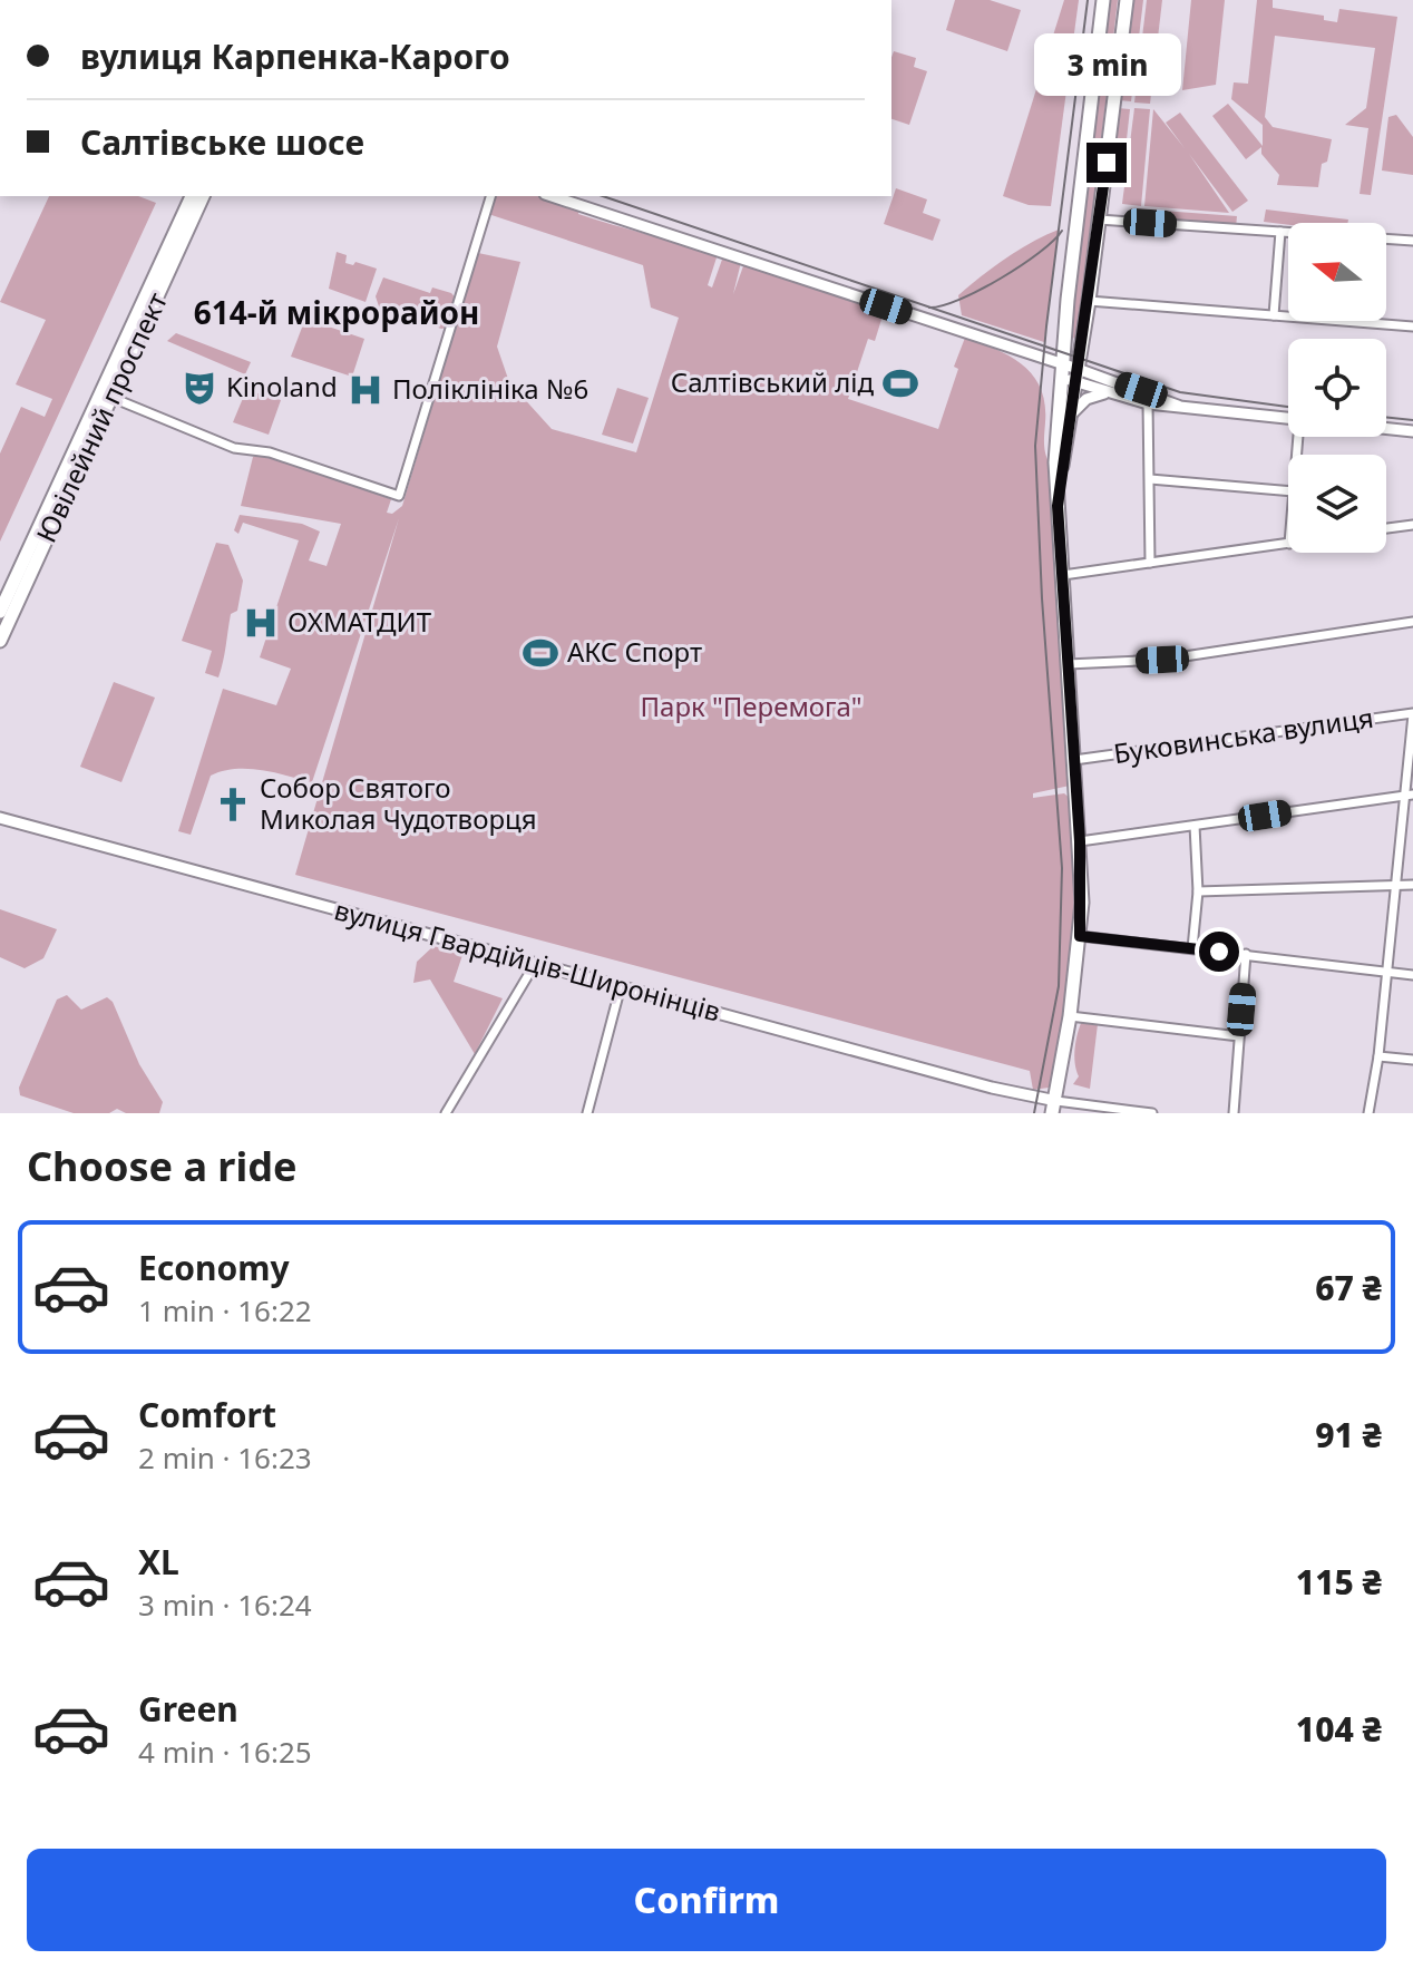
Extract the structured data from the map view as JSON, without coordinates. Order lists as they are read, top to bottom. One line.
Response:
{"streets":{"main road":["Ювілейний проспект","вулиця Гвардійців-Широнінців"],"street":["Буковинська вулиця"]},"districts":["614-й мікрорайон"],"parks":["Парк \"Перемога\""],"places":{"sports":["Салтівський лід","АКС Спорт"],"theatre":["Kinoland"],"hospital":["Поліклініка №6","ОХМАТДИТ"],"church":["Собор Святого Миколая Чудотворця"]},"north":"left","page":{"banner":["вулиця Карпенка-Карого","Салтівське шосе"],"bubble":"3 min","heading":"Choose a ride","list":[{"name":"Economy","note":"1 min · 16:22","value":"67 ₴"},{"name":"Comfort","note":"2 min · 16:23","value":"91 ₴"},{"name":"XL","note":"3 min · 16:24","value":"115 ₴"},{"name":"Green","note":"4 min · 16:25","value":"104 ₴"}],"buttons":"Confirm"}}
